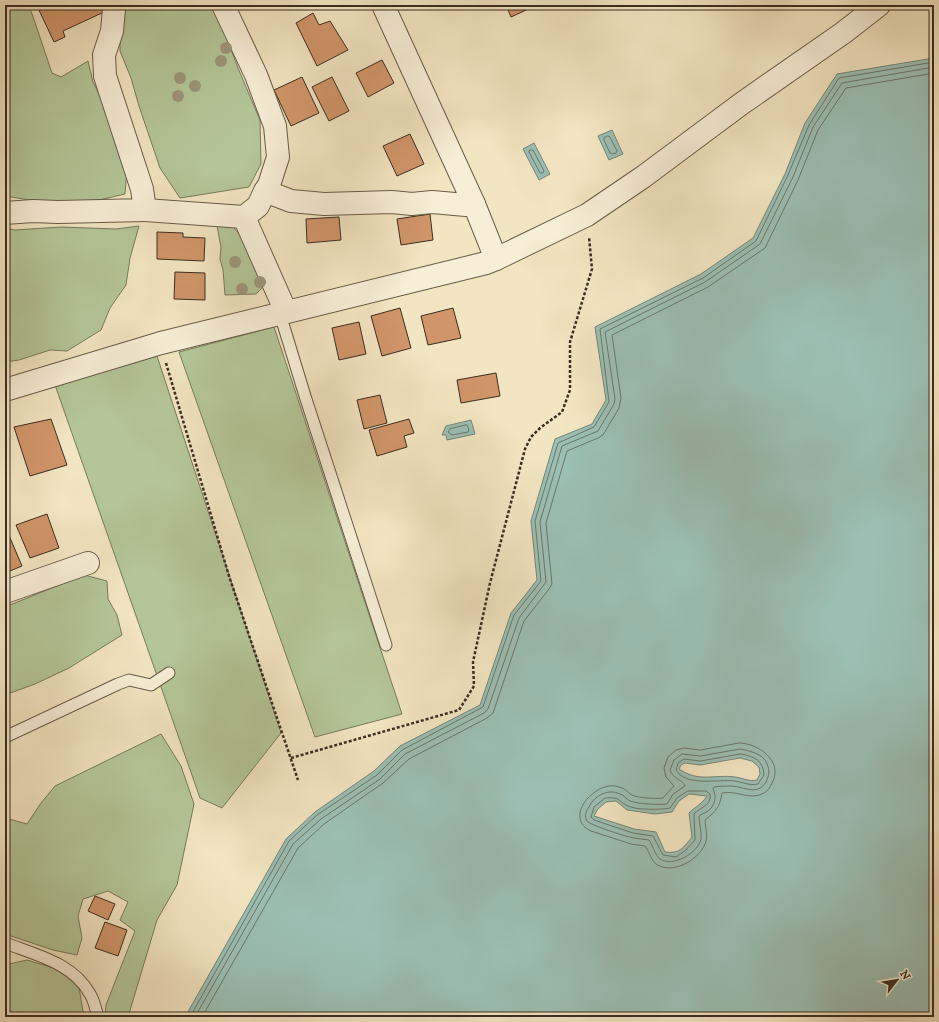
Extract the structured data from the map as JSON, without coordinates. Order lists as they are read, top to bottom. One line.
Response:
{"north":"top right"}
